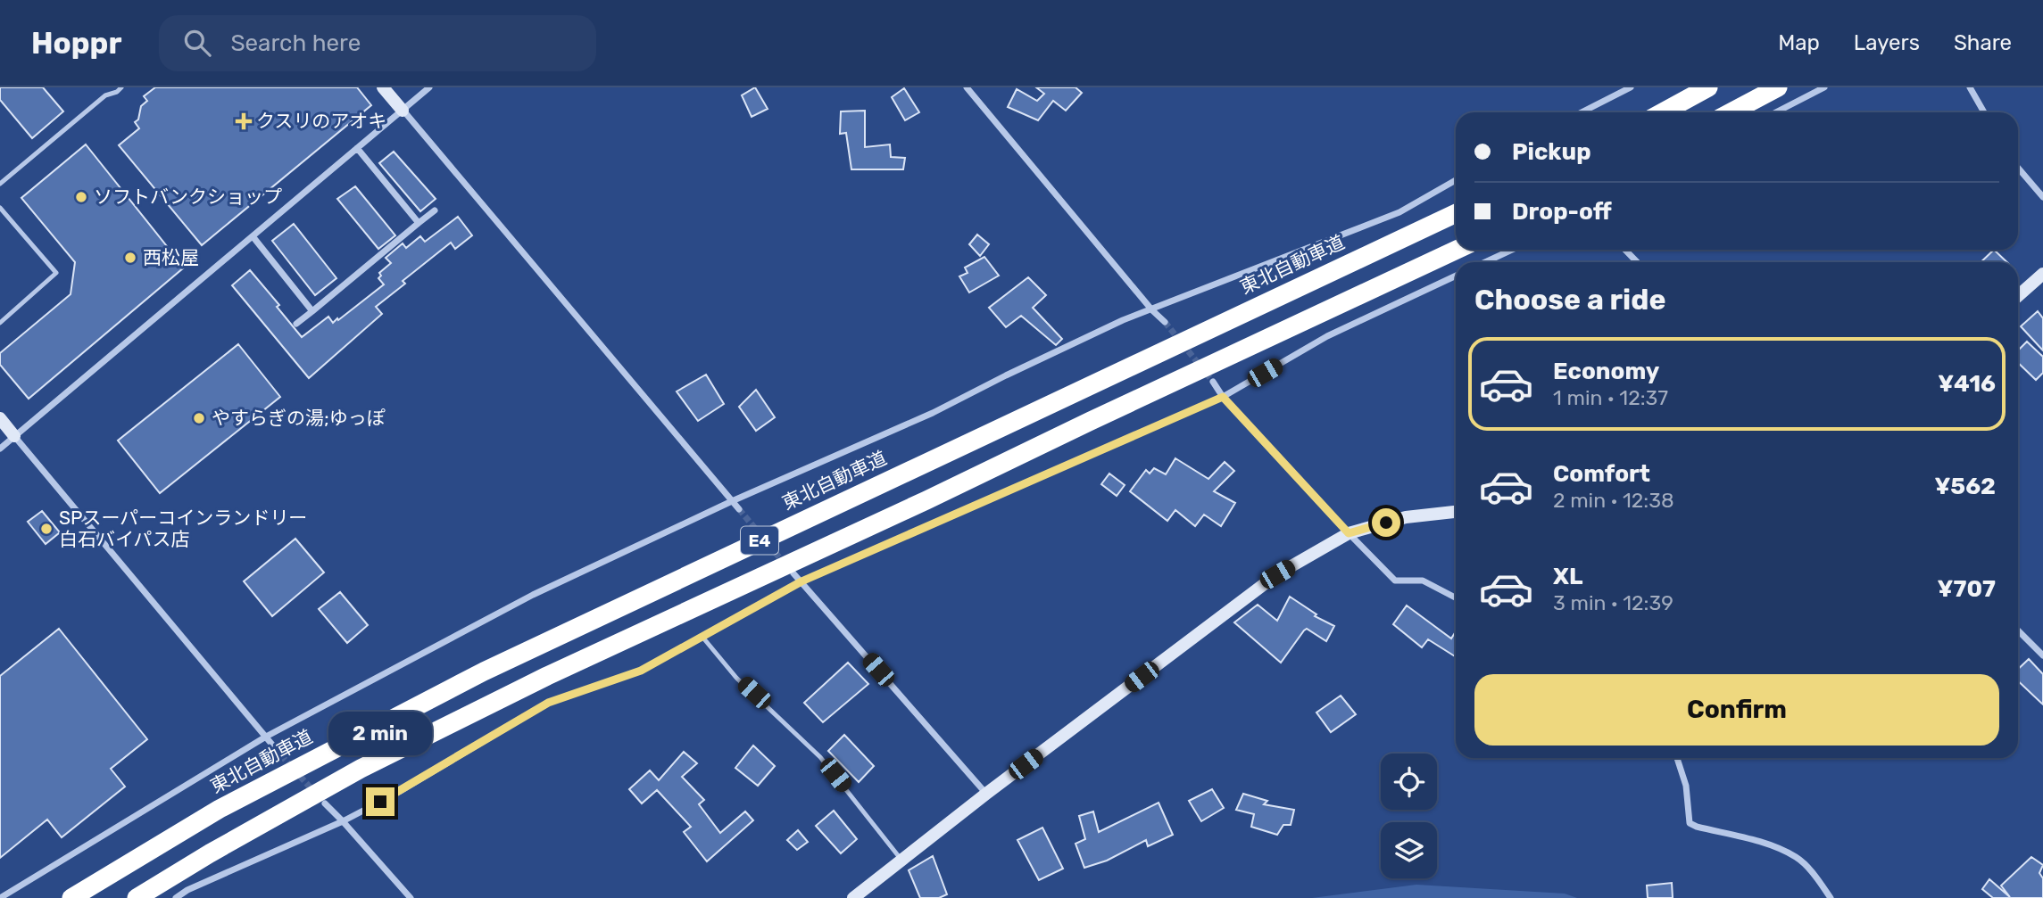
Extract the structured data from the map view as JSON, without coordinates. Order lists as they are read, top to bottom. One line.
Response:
{"streets":{"highway":["東北自動車道","E4"]},"places":{"health":["クスリのアオキ"],"other":["ソフトバンクショップ","西松屋","やすらぎの湯;ゆっぽ","SPスーパーコインランドリー 白石バイパス店"]},"page":{"header":"Hoppr","search":"Search here","nav":["Map","Layers","Share"],"banner":["Pickup","Drop-off"],"heading":"Choose a ride","list":[{"name":"Economy","note":"1 min · 12:37","value":"¥416"},{"name":"Comfort","note":"2 min · 12:38","value":"¥562"},{"name":"XL","note":"3 min · 12:39","value":"¥707"}],"buttons":"Confirm","bubble":"2 min"}}
